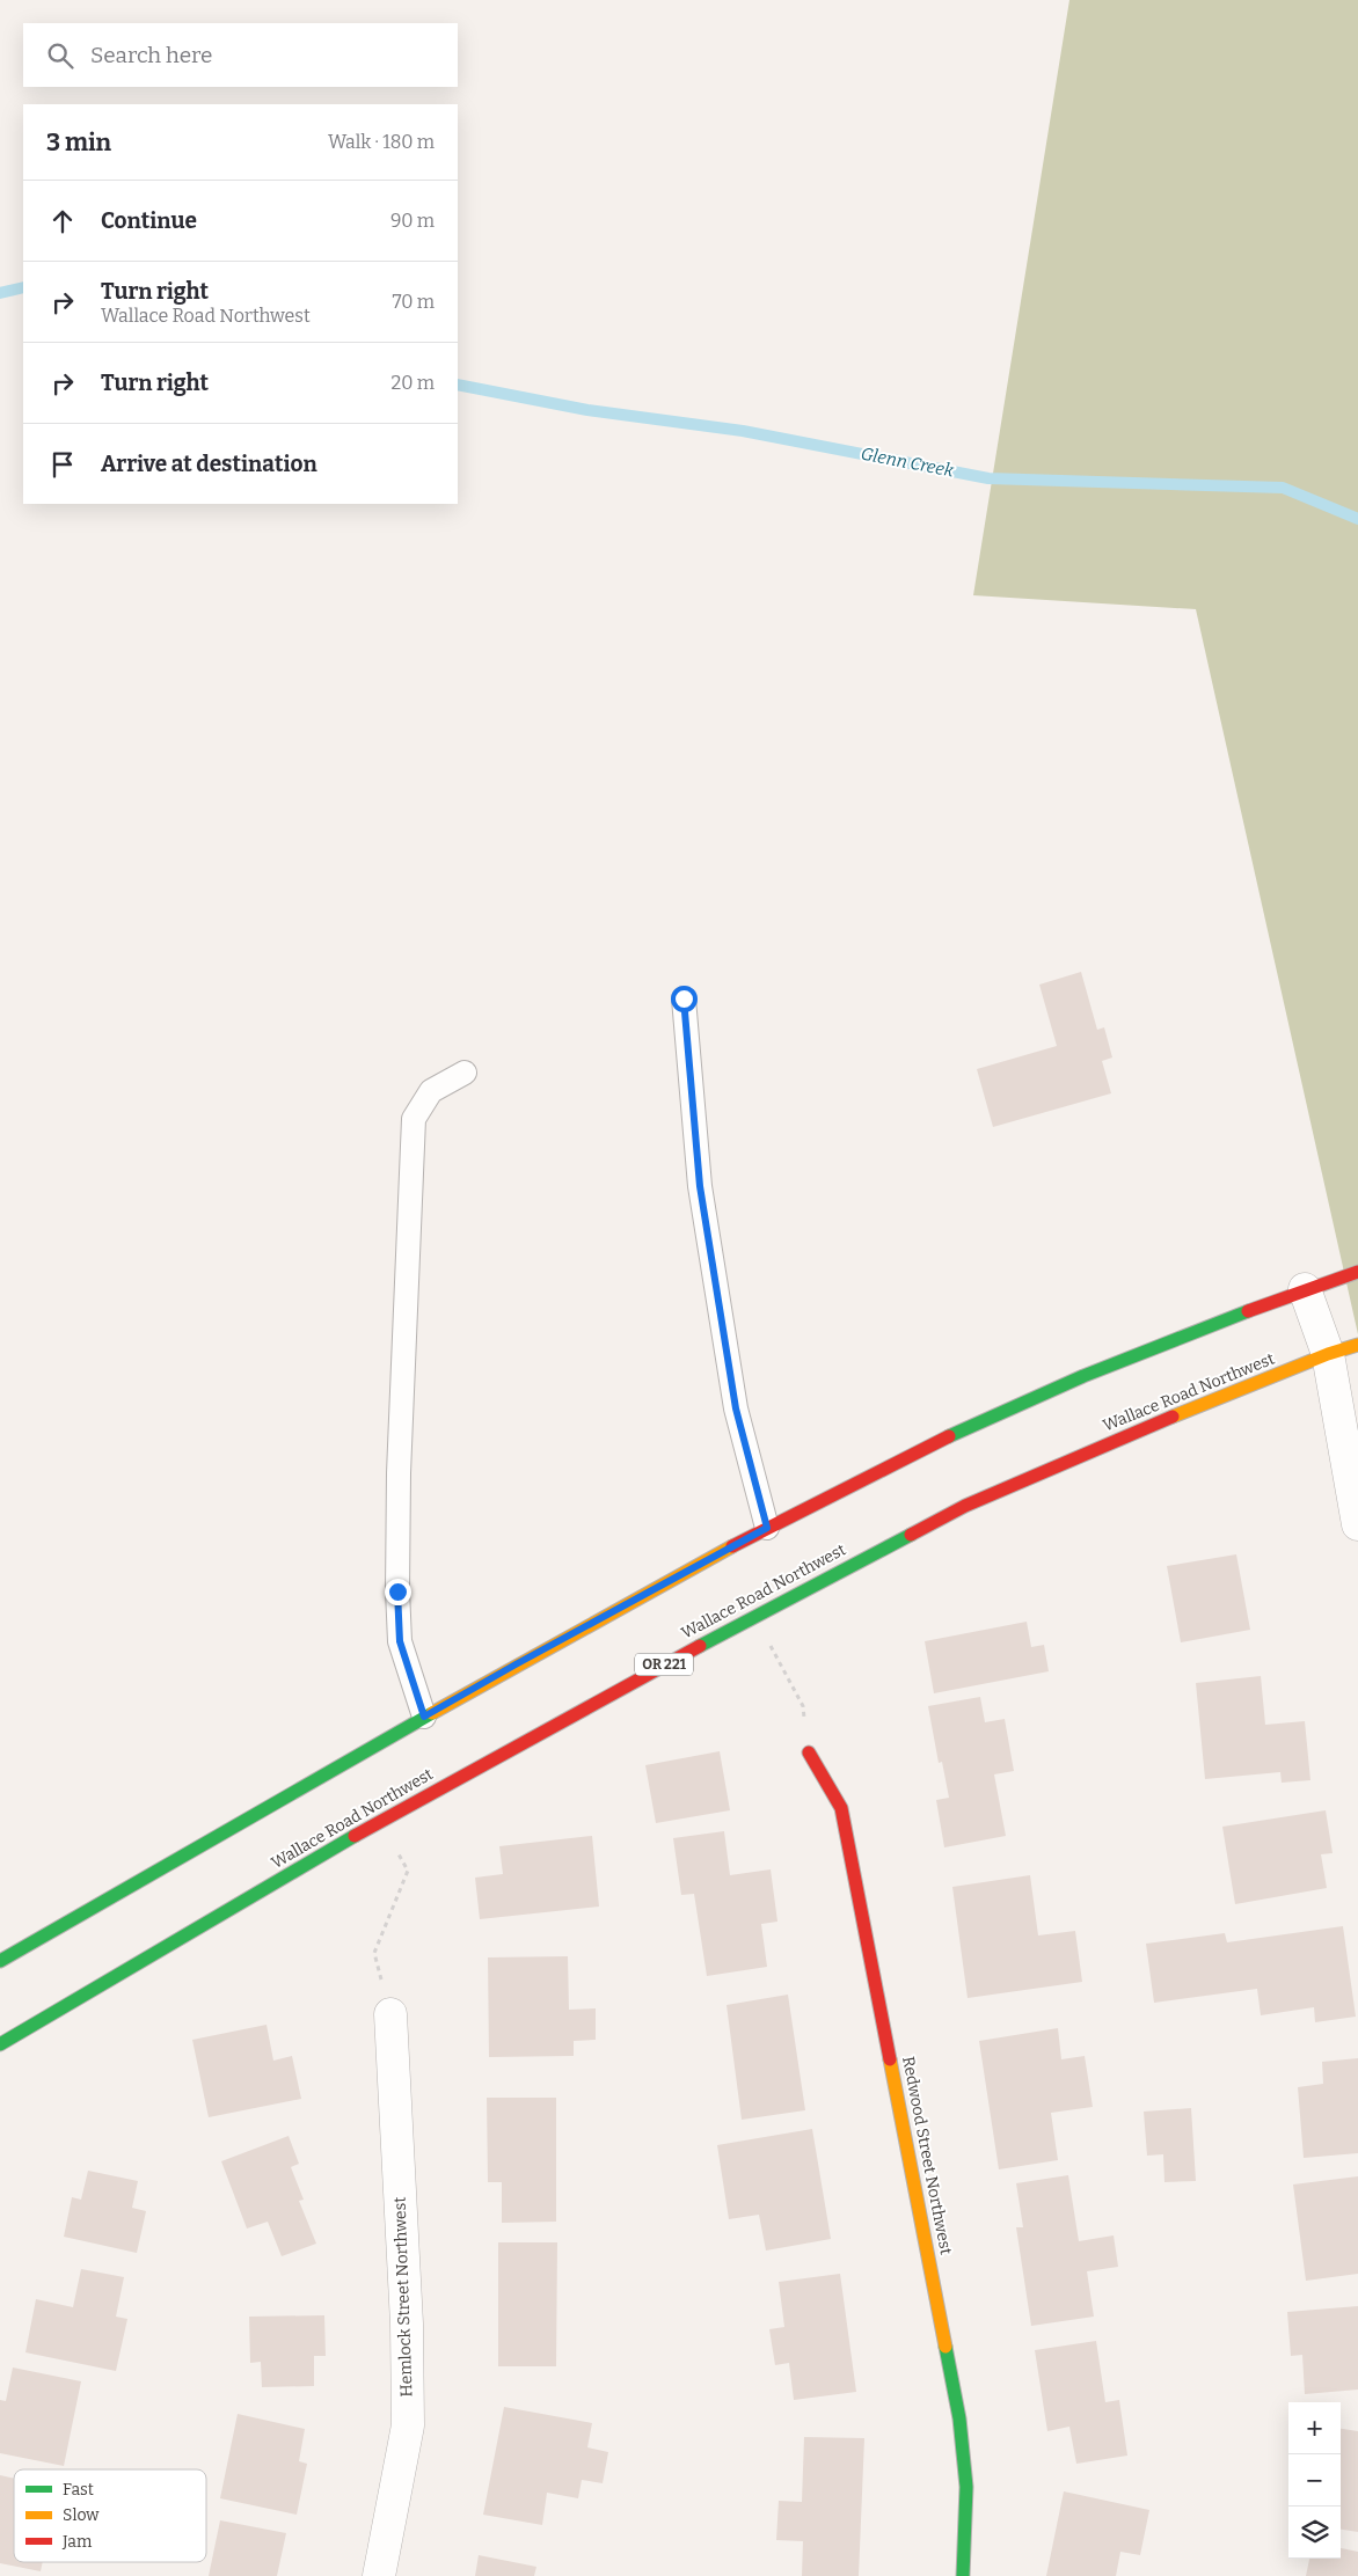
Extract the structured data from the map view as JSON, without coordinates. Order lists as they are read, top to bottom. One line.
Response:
{"streets":{"main road":["Wallace Road Northwest","OR 221","Redwood Street Northwest"],"street":["Hemlock Street Northwest"]},"water":["Glenn Creek"],"legend":["Fast","Slow","Jam"],"page":{"search":"Search here","heading":["3 min","Walk · 180 m"],"list":[["Continue","90 m"],["Turn right","Wallace Road Northwest","70 m"],["Turn right","20 m"],"Arrive at destination"],"map_buttons":["+","−"]}}
